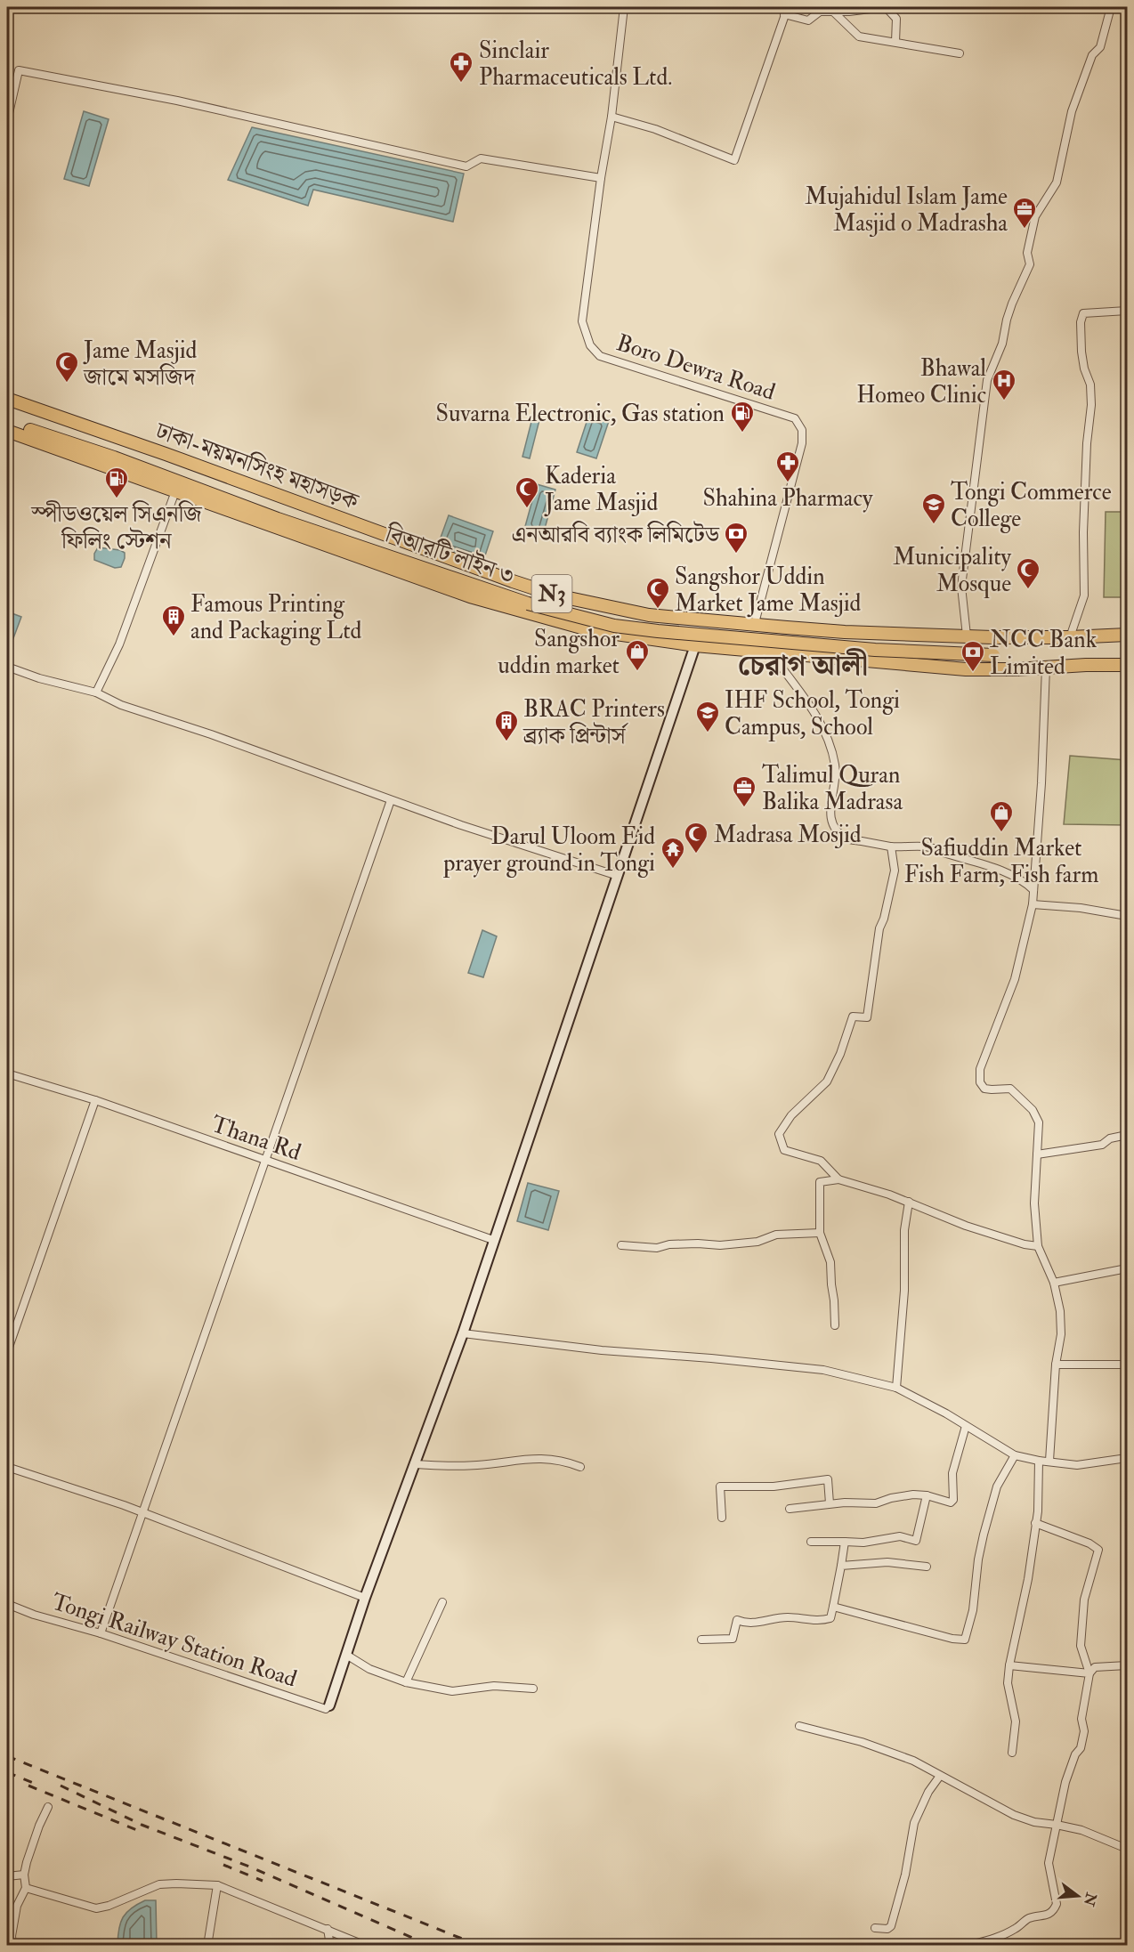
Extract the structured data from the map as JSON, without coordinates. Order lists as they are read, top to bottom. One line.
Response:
{"streets":{"highway":["ঢাকা-ময়মনসিংহ মহাসড়ক","বিআরটি লাইন ৩","N3"],"street":["Boro Dewra Road","Thana Rd","Tongi Railway Station Road"]},"crossings":[["Boro Dewra Road","ঢাকা-ময়মনসিংহ মহাসড়ক"]],"districts":["চেরাগ আলী"],"places":{"pharmacy":["Sinclair Pharmaceuticals Ltd.","Shahina Pharmacy"],"office":["Mujahidul Islam Jame Masjid o Madrasha","Talimul Quran Balika Madrasa"],"mosque":["Jame Masjid জামে মসজিদ","Kaderia Jame Masjid","Municipality Mosque","Sangshor Uddin Market Jame Masjid","Madrasa Mosjid"],"hospital":["Bhawal Homeo Clinic"],"fuel station":["Suvarna Electronic, Gas station","স্পীডওয়েল সিএনজি ফিলিং স্টেশন"],"school or university":["Tongi Commerce College","IHF School, Tongi Campus, School"],"bank":["এনআরবি ব্যাংক লিমিটেড","NCC Bank Limited"],"building":["Famous Printing and Packaging Ltd","BRAC Printers ব্র্যাক প্রিন্টার্স"],"shop":["Sangshor uddin market","Safiuddin Market Fish Farm, Fish farm"],"temple":["Darul Uloom Eid prayer ground in Tongi"]},"north":"right"}
